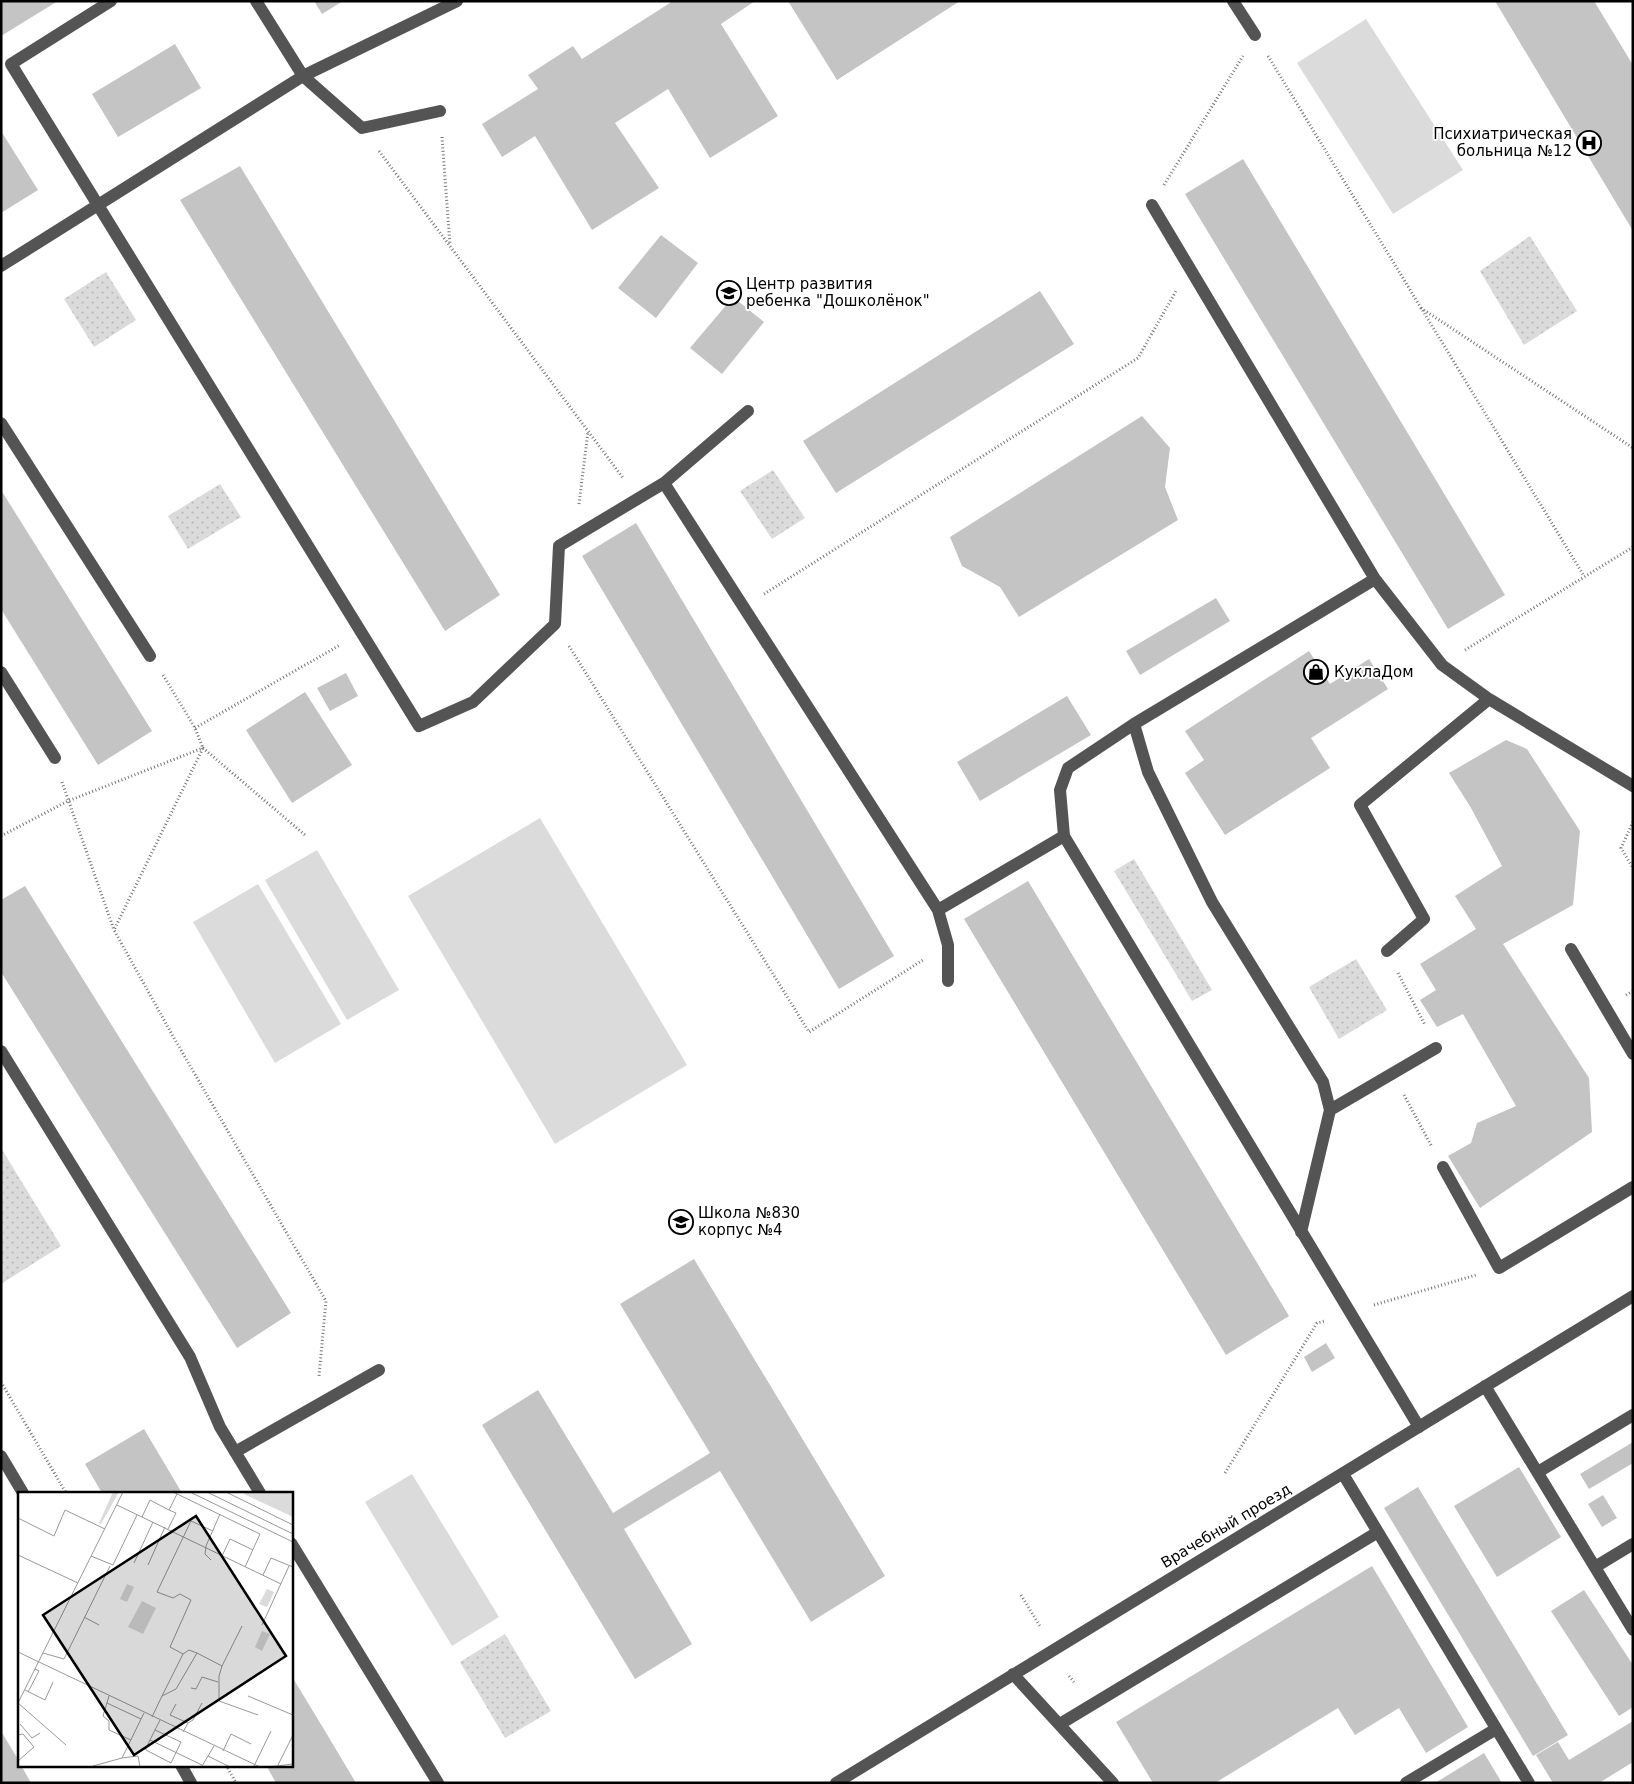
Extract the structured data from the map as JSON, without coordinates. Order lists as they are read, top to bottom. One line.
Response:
{"streets":{"street":["Врачебный проезд"]},"places":{"hospital":["Психиатрическая больница №12"],"school or university":["Центр развития ребенка \"Дошколёнок\"","Школа №830 корпус №4"],"shop":["КуклаДом"]}}
